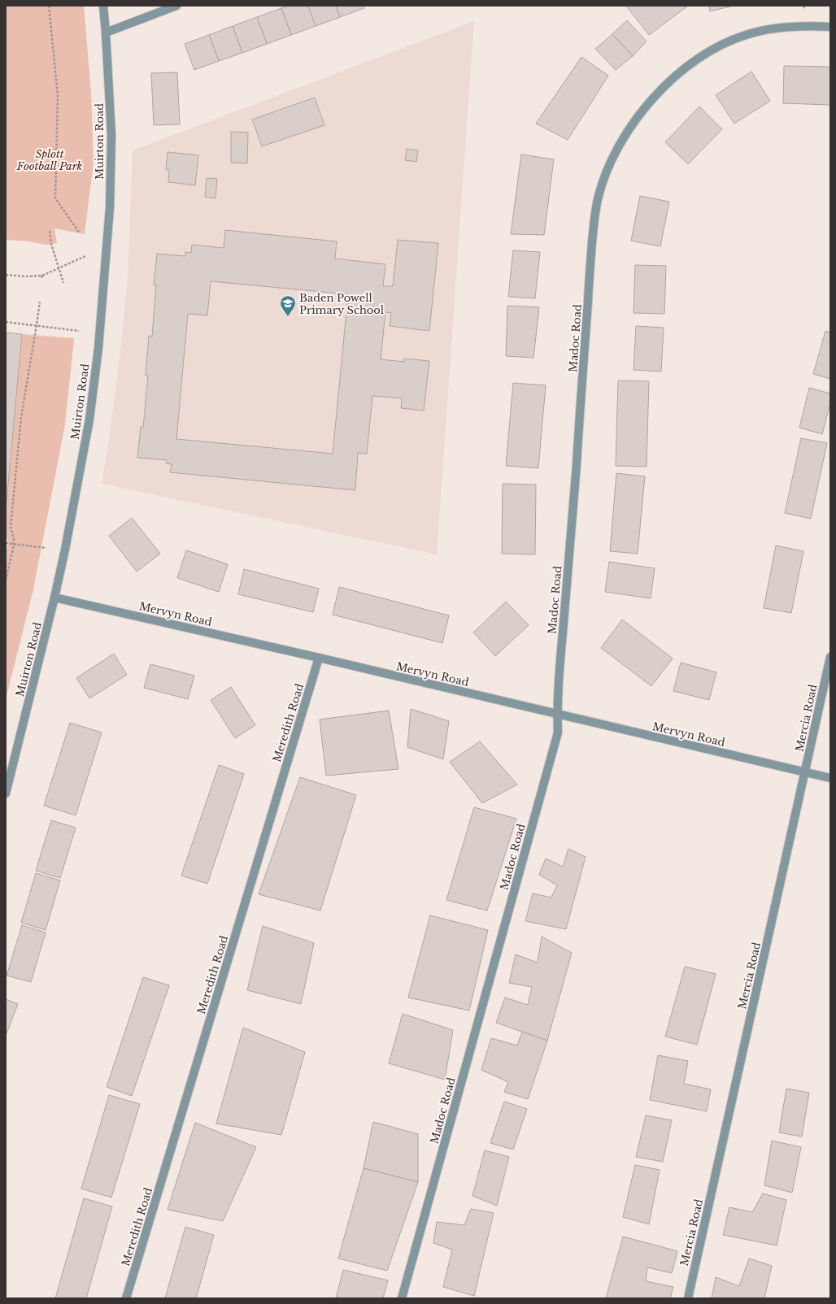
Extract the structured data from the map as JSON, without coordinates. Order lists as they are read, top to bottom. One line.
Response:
{"streets":{"street":["Muirton Road","Madoc Road","Mervyn Road","Mercia Road","Meredith Road"]},"crossings":[["Muirton Road","Mervyn Road"],["Madoc Road","Mervyn Road"],["Mervyn Road","Mercia Road"],["Mervyn Road","Meredith Road"]],"parks":["Splott Football Park"],"places":{"school or university":["Baden Powell Primary School"]}}
